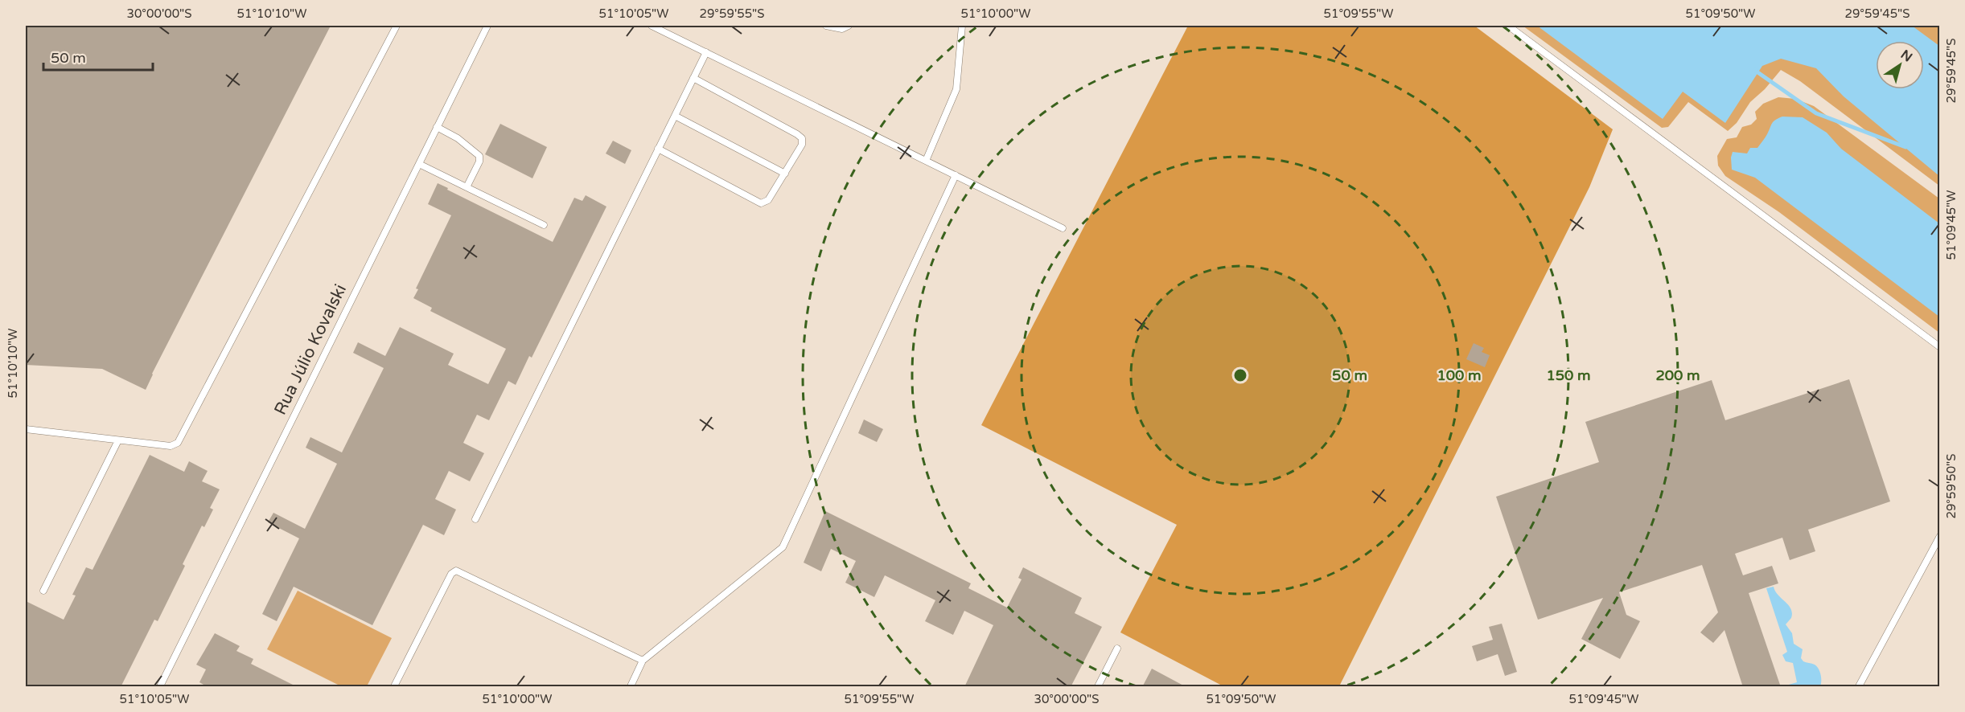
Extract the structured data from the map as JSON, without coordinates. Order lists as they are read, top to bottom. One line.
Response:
{"streets":{"lane":["Rua Júlio Kovalski"]},"scale_bar":"50 m","north":"top right","coordinates":["30°00'00\"S","51°10'10\"W","51°10'05\"W","29°59'55\"S","51°10'00\"W","51°09'55\"W","51°09'50\"W","29°59'45\"S","51°09'45\"W","29°59'50\"S"],"rings":["50 m","100 m","150 m","200 m"]}
